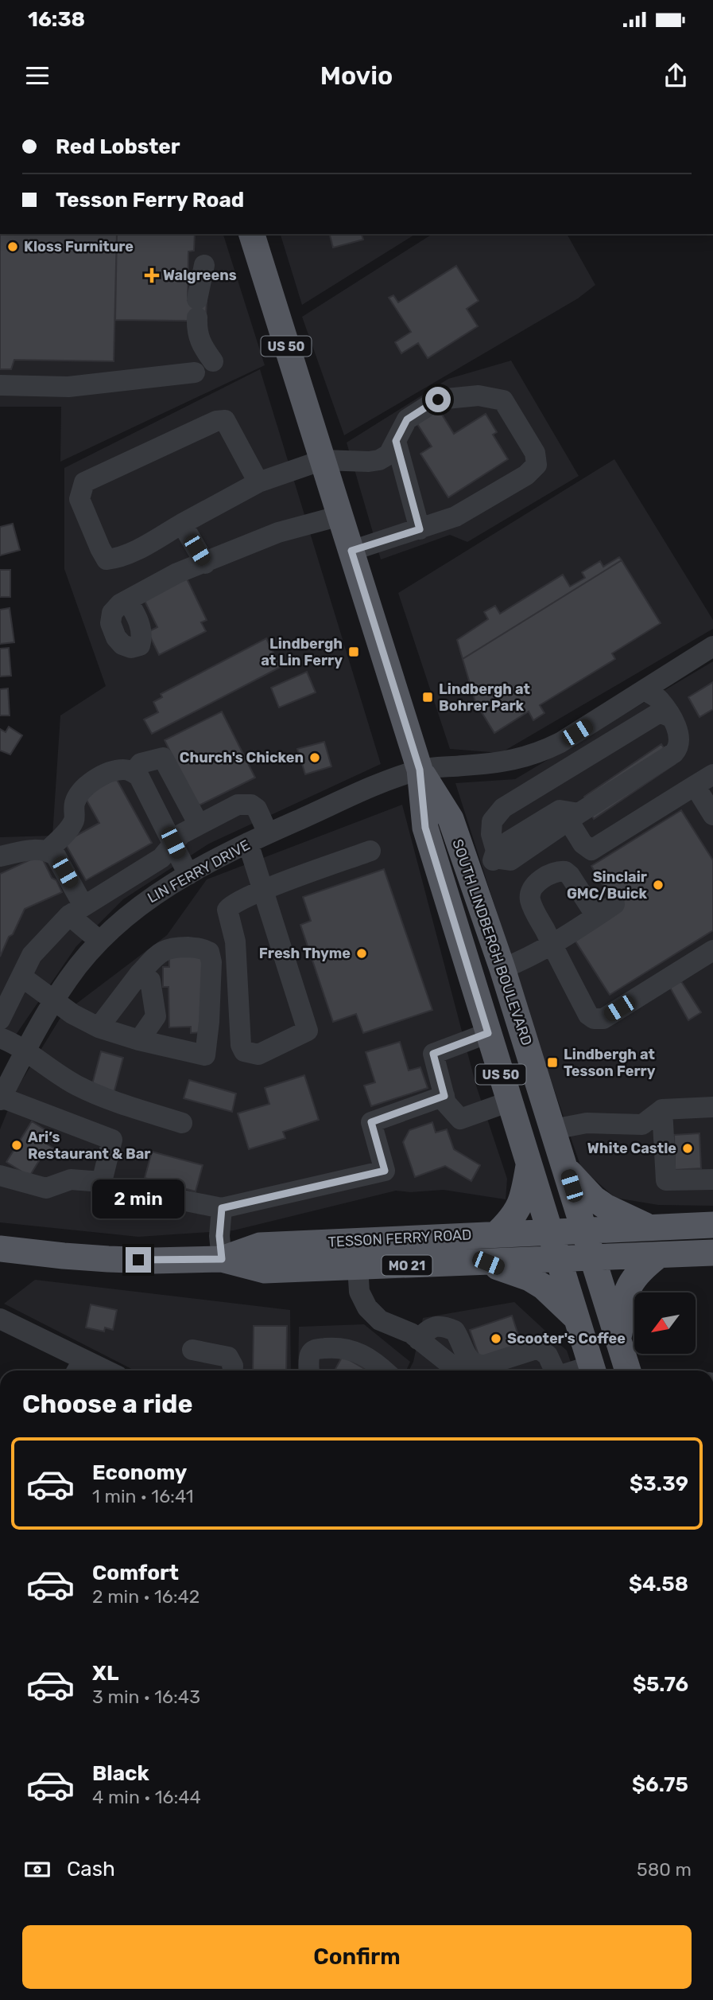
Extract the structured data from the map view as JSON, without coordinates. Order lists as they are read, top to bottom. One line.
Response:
{"streets":{"main road":["US 50","SOUTH LINDBERGH BOULEVARD","TESSON FERRY ROAD","MO 21"],"street":["LIN FERRY DRIVE"]},"crossings":[["LIN FERRY DRIVE","SOUTH LINDBERGH BOULEVARD"],["SOUTH LINDBERGH BOULEVARD","TESSON FERRY ROAD"]],"places":{"other":["Kloss Furniture","Church's Chicken","Sinclair GMC/Buick","Fresh Thyme","Ari’s Restaurant & Bar","White Castle","Scooter's Coffee"],"health":["Walgreens"],"transit":["Lindbergh at Lin Ferry","Lindbergh at Bohrer Park","Lindbergh at Tesson Ferry"]},"north":"bottom left","page":{"status":"16:38","header":"Movio","banner":["Red Lobster","Tesson Ferry Road"],"bubble":"2 min","heading":"Choose a ride","list":[{"name":"Economy","note":"1 min · 16:41","value":"$3.39"},{"name":"Comfort","note":"2 min · 16:42","value":"$4.58"},{"name":"XL","note":"3 min · 16:43","value":"$5.76"},{"name":"Black","note":"4 min · 16:44","value":"$6.75"}],"pay":["Cash","580 m"],"buttons":"Confirm"}}
